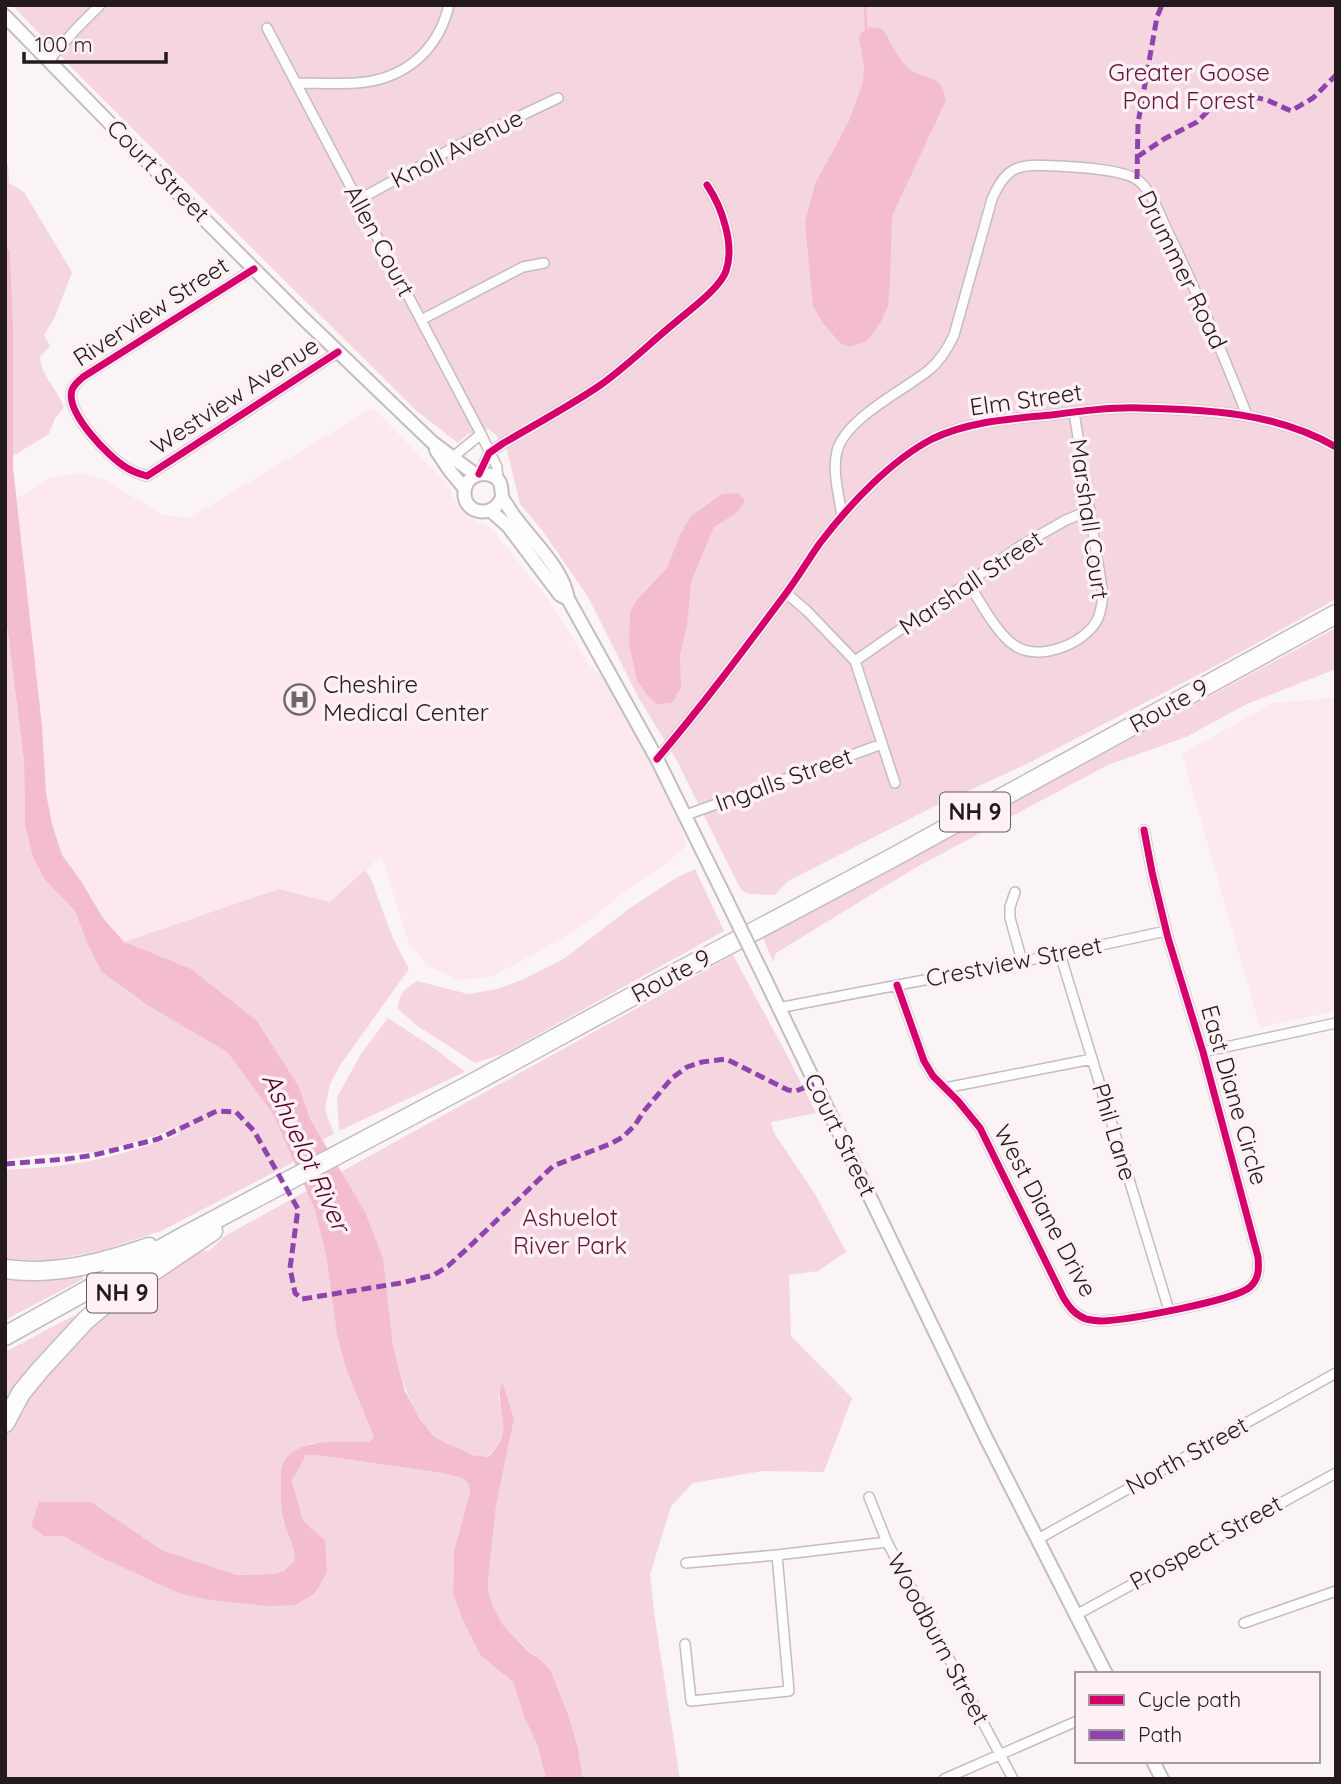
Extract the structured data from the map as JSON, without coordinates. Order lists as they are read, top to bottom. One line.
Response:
{"streets":{"highway":["Route 9","NH 9"],"main road":["Court Street"],"street":["Knoll Avenue","Allen Court","Drummer Road","Riverview Street","Westview Avenue","Elm Street","Marshall Court","Marshall Street","Ingalls Street","Crestview Street","East Diane Circle","Phil Lane","West Diane Drive","North Street","Prospect Street","Woodburn Street"]},"crossings":[["Knoll Avenue","Allen Court"],["Court Street","Allen Court"],["Court Street","Riverview Street"],["Court Street","Westview Avenue"],["Court Street","Elm Street"],["Court Street","Ingalls Street"],["Court Street","Crestview Street"],["Court Street","North Street"],["Court Street","Prospect Street"],["Drummer Road","Elm Street"],["Riverview Street","Westview Avenue"],["Elm Street","Marshall Court"],["Marshall Court","Marshall Street"],["Route 9","NH 9"],["Crestview Street","East Diane Circle"],["Crestview Street","Phil Lane"],["Crestview Street","West Diane Drive"],["East Diane Circle","Phil Lane"],["East Diane Circle","West Diane Drive"],["Phil Lane","West Diane Drive"]],"water":["Ashuelot River"],"parks":["Greater Goose Pond Forest","Ashuelot River Park"],"places":{"hospital":["Cheshire Medical Center"]},"legend":["Cycle path","Path"],"scale_bar":"100 m"}
